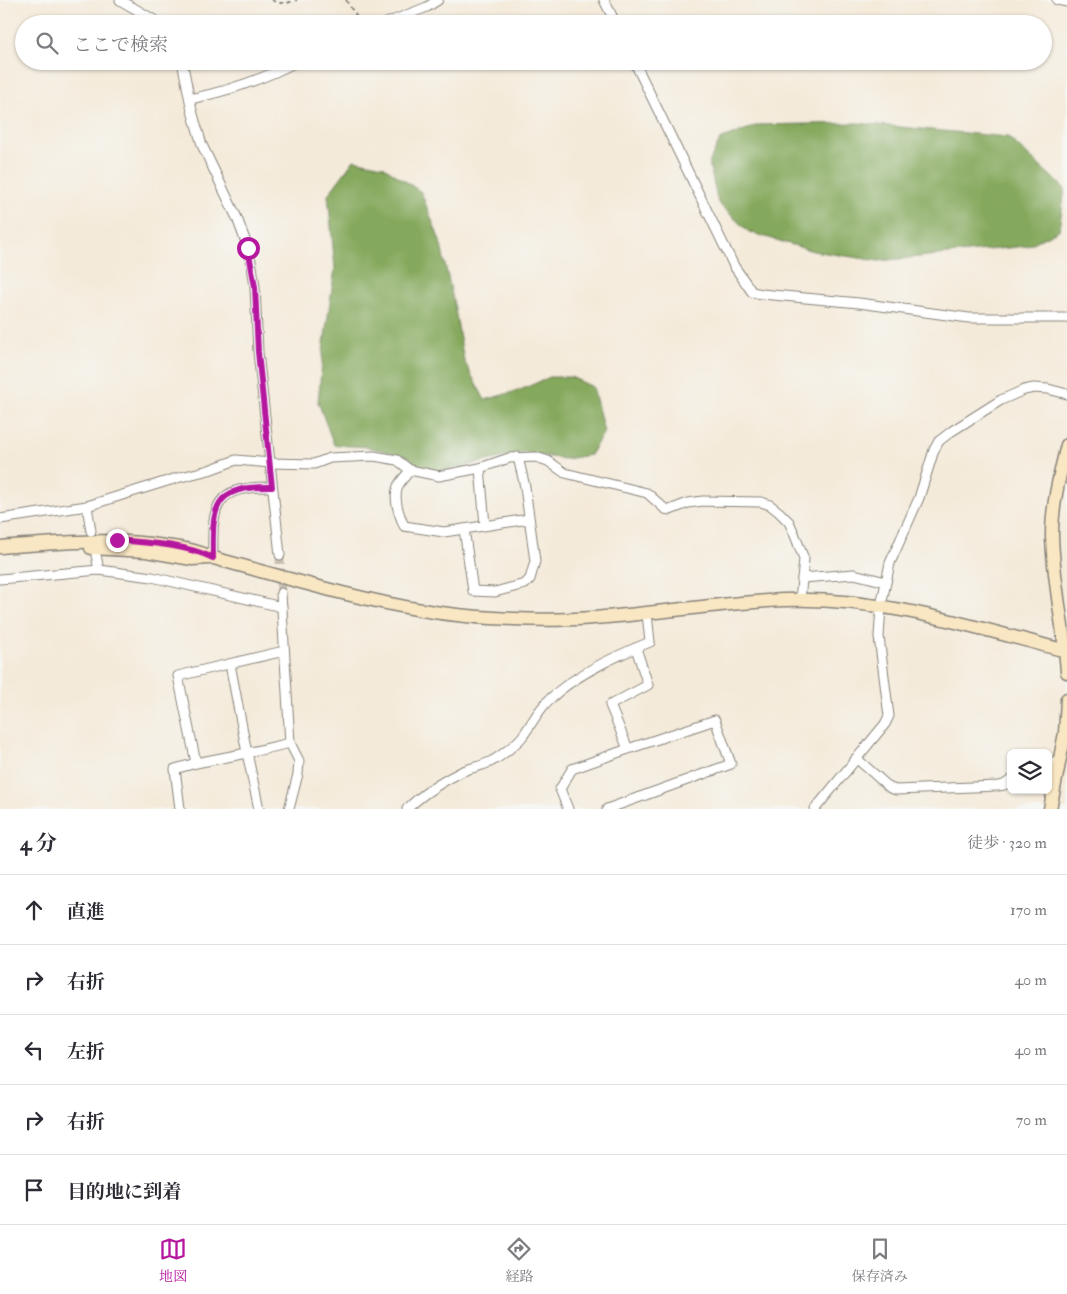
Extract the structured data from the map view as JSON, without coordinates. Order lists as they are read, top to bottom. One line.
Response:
{"page":{"search":"ここで検索","heading":["4 分","徒歩 · 320 m"],"list":[["直進","170 m"],["右折","40 m"],["左折","40 m"],["右折","70 m"],"目的地に到着"],"nav":["地図","経路","保存済み"]}}
